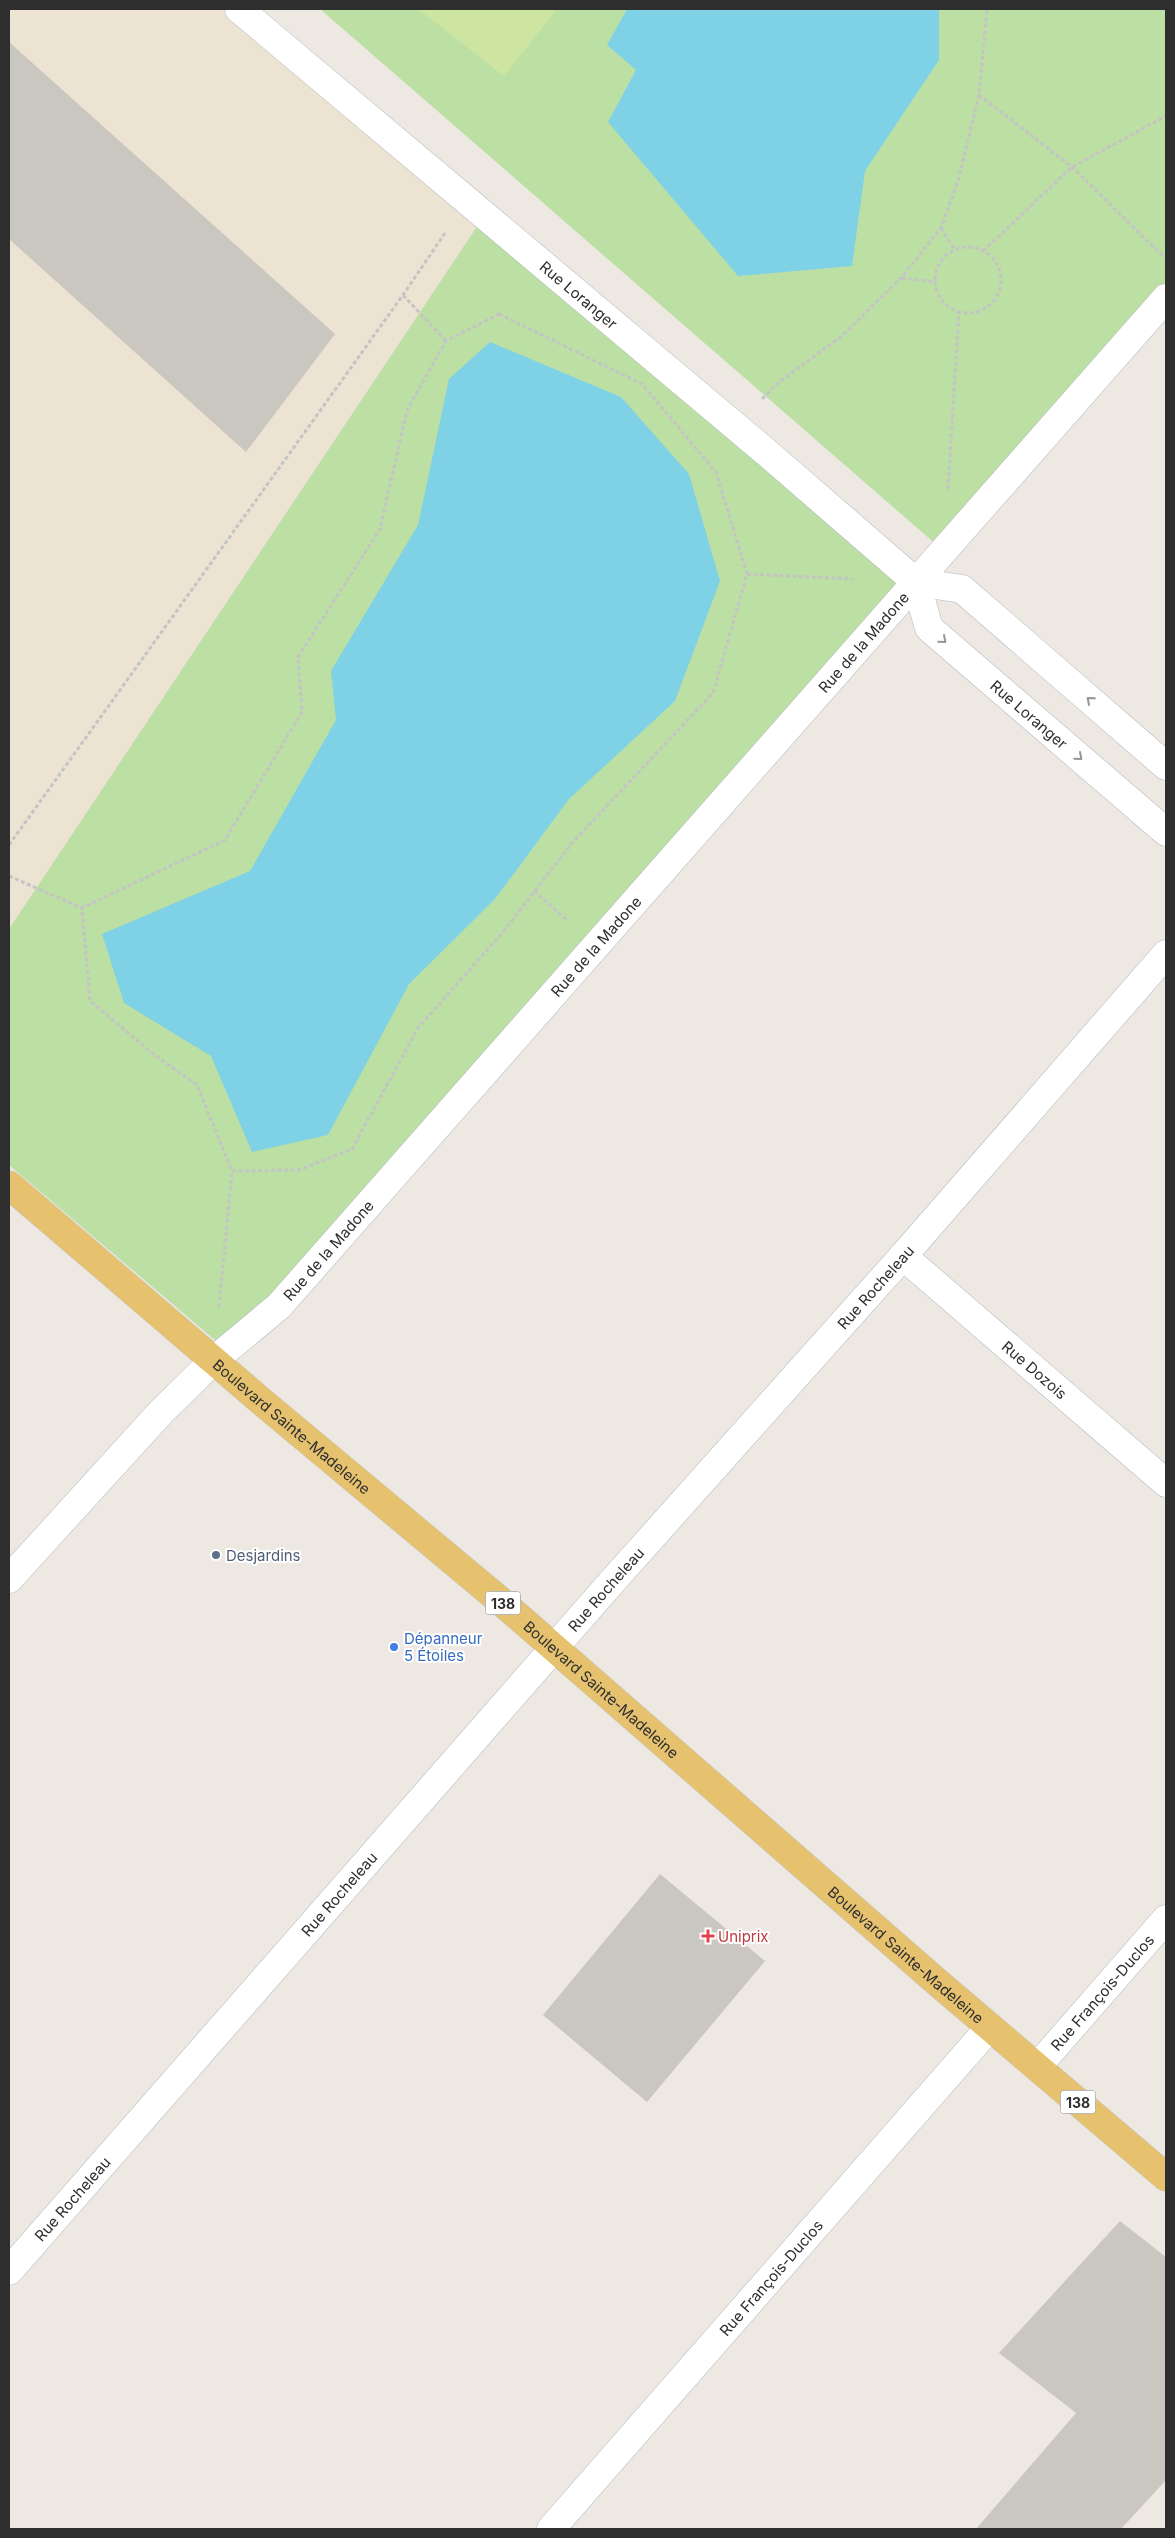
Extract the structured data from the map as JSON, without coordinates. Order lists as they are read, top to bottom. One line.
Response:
{"streets":{"main road":["Boulevard Sainte-Madeleine","138"],"street":["Rue Loranger","Rue de la Madone","Rue Rocheleau","Rue Dozois","Rue François-Duclos"]},"crossings":[["Rue Loranger","Rue de la Madone"],["Rue de la Madone","Boulevard Sainte-Madeleine"],["Rue Rocheleau","Rue Dozois"],["Rue Rocheleau","Boulevard Sainte-Madeleine"],["Boulevard Sainte-Madeleine","Rue François-Duclos"]],"places":{"other":["Desjardins","Dépanneur 5 Étoiles"],"health":["Uniprix"]}}
